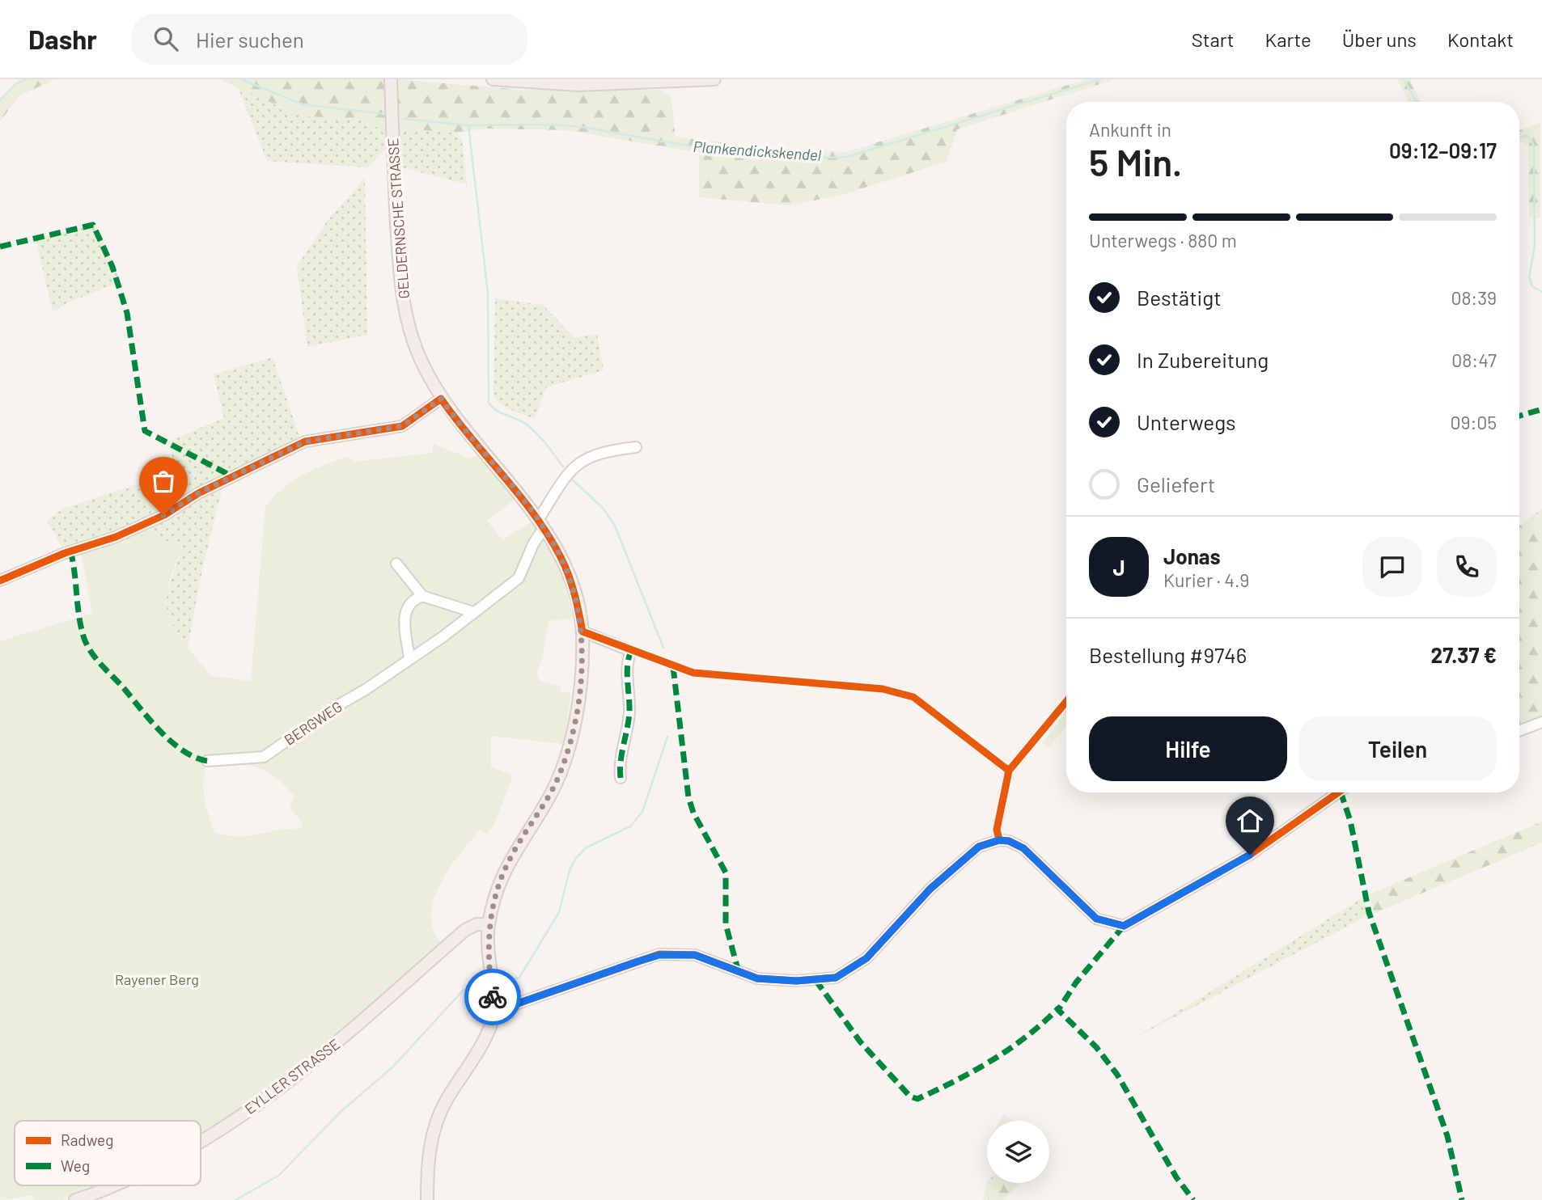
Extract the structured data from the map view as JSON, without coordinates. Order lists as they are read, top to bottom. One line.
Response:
{"streets":{"main road":["GELDERNSCHE STRASSE","EYLLER STRASSE"],"street":["BERGWEG"]},"crossings":[["GELDERNSCHE STRASSE","BERGWEG"],["GELDERNSCHE STRASSE","EYLLER STRASSE"]],"water":["Plankendickskendel"],"parks":["Rayener Berg"],"legend":["Radweg","Weg"],"page":{"header":"Dashr","search":"Hier suchen","nav":["Start","Karte","Über uns","Kontakt"],"heading":["5 Min.","Ankunft in","09:12–09:17"],"panel":["Jonas","Kurier · 4.9","Bestellung #9746","27.37 €"],"bar":"Unterwegs · 880 m","list":[["Bestätigt","08:39"],["In Zubereitung","08:47"],["Unterwegs","09:05"],"Geliefert"],"round":"J","buttons":["Hilfe","Teilen"]}}
